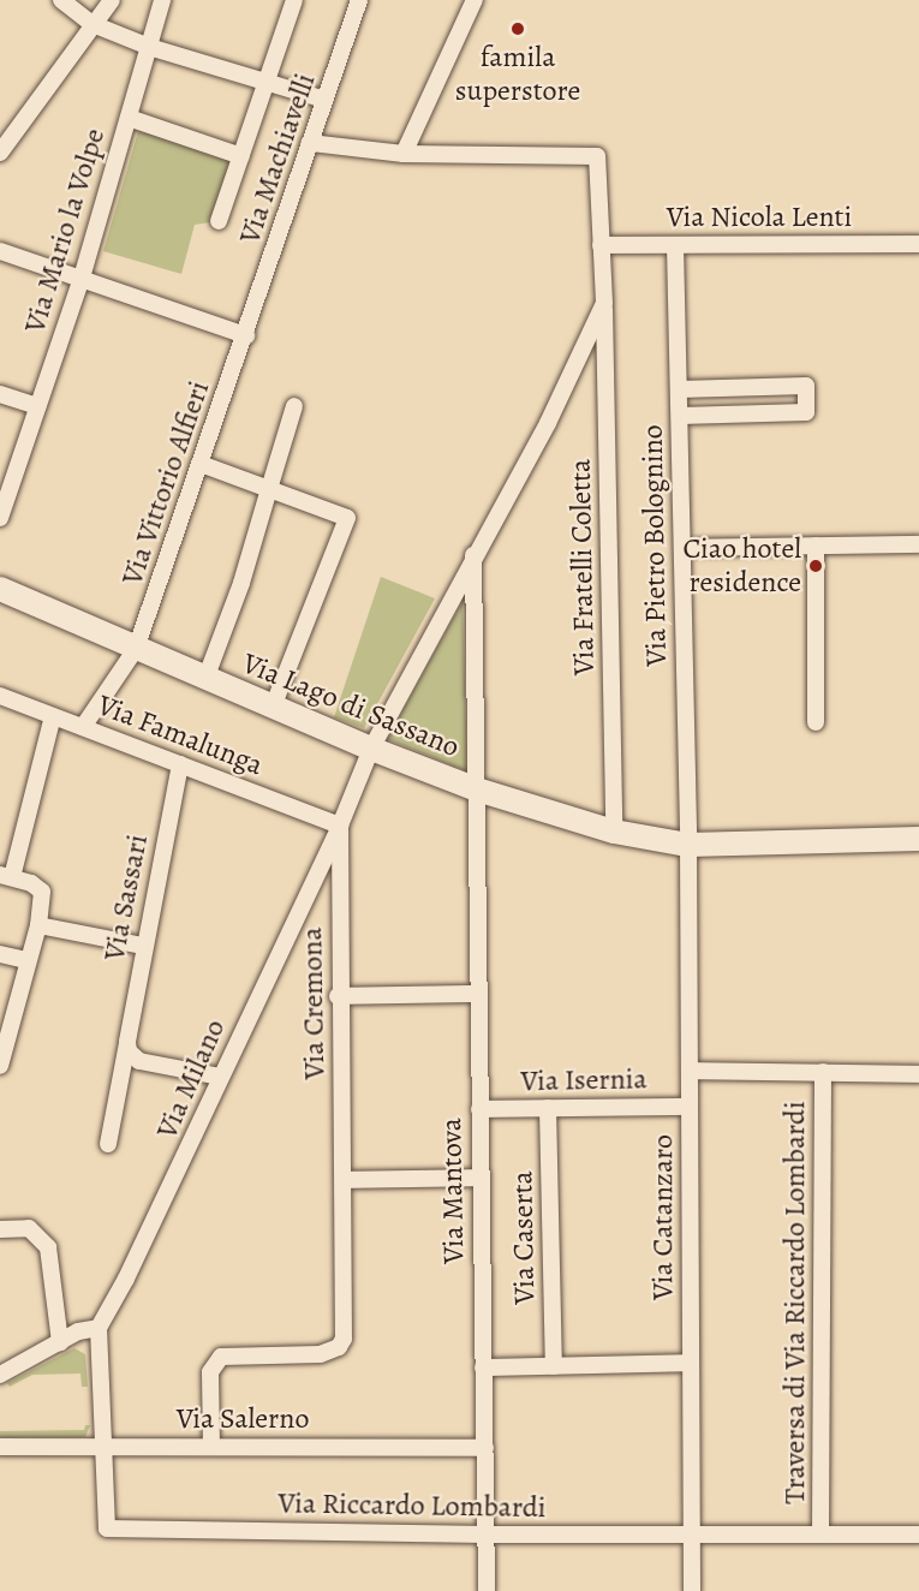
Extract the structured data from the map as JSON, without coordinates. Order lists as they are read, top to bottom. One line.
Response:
{"streets":{"main road":["Via Lago di Sassano"],"street":["Via Machiavelli","Via Nicola Lenti","Via Mario la Volpe","Via Vittorio Alfieri","Via Pietro Bolognino","Via Fratelli Coletta","Via Famalunga","Via Sassari","Via Cremona","Via Milano","Via Isernia","Via Mantova","Via Catanzaro","Via Caserta","Traversa di Via Riccardo Lombardi","Via Salerno","Via Riccardo Lombardi"]},"crossings":[["Via Machiavelli","Via Vittorio Alfieri"],["Via Nicola Lenti","Via Pietro Bolognino"],["Via Nicola Lenti","Via Fratelli Coletta"],["Via Vittorio Alfieri","Via Lago di Sassano"],["Via Vittorio Alfieri","Via Famalunga"],["Via Pietro Bolognino","Via Lago di Sassano"],["Via Pietro Bolognino","Via Catanzaro"],["Via Fratelli Coletta","Via Lago di Sassano"],["Via Fratelli Coletta","Via Milano"],["Via Lago di Sassano","Via Milano"],["Via Lago di Sassano","Via Mantova"],["Via Lago di Sassano","Via Catanzaro"],["Via Famalunga","Via Sassari"],["Via Famalunga","Via Cremona"],["Via Famalunga","Via Milano"],["Via Cremona","Via Milano"],["Via Cremona","Via Salerno"],["Via Milano","Via Mantova"],["Via Milano","Via Riccardo Lombardi"],["Via Isernia","Via Mantova"],["Via Isernia","Via Catanzaro"],["Via Isernia","Via Caserta"],["Via Mantova","Via Salerno"],["Via Mantova","Via Riccardo Lombardi"],["Via Catanzaro","Via Riccardo Lombardi"],["Traversa di Via Riccardo Lombardi","Via Riccardo Lombardi"],["Via Salerno","Via Riccardo Lombardi"]],"places":["famila superstore","Ciao hotel residence"]}
